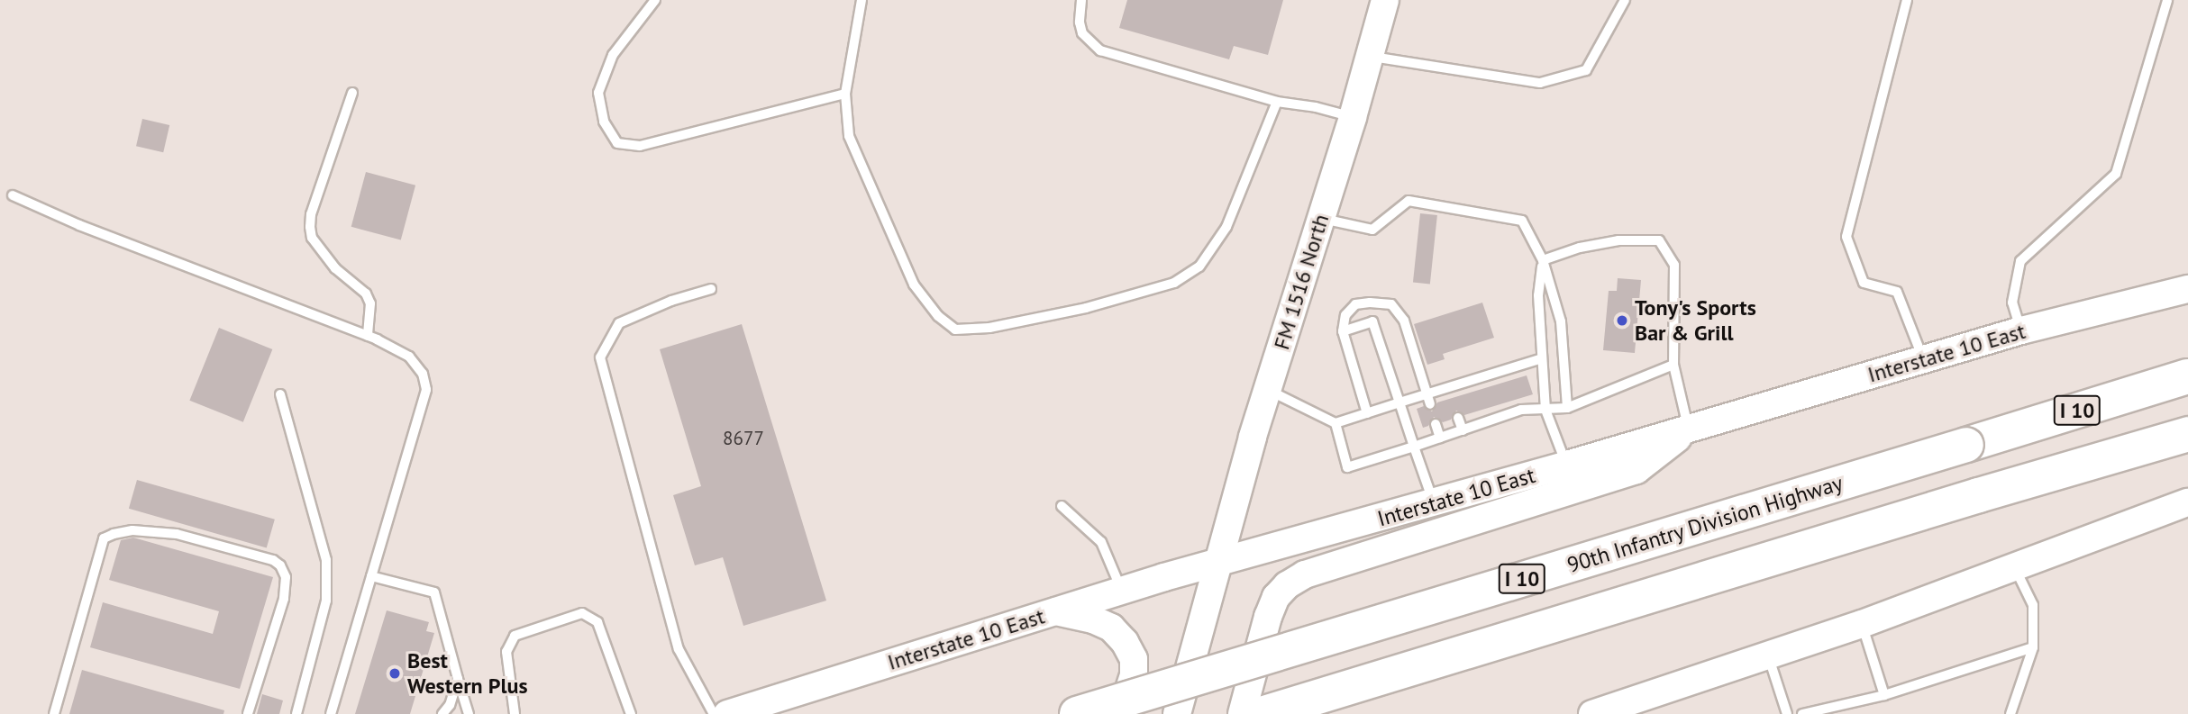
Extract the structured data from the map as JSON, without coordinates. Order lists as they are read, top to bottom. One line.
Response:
{"streets":{"highway":["I 10","90th Infantry Division Highway"],"main road":["FM 1516 North","Interstate 10 East"]},"crossings":[["FM 1516 North","Interstate 10 East"]],"places":["Tony's Sports Bar & Grill","Best Western Plus"],"house_numbers":["8677"]}
